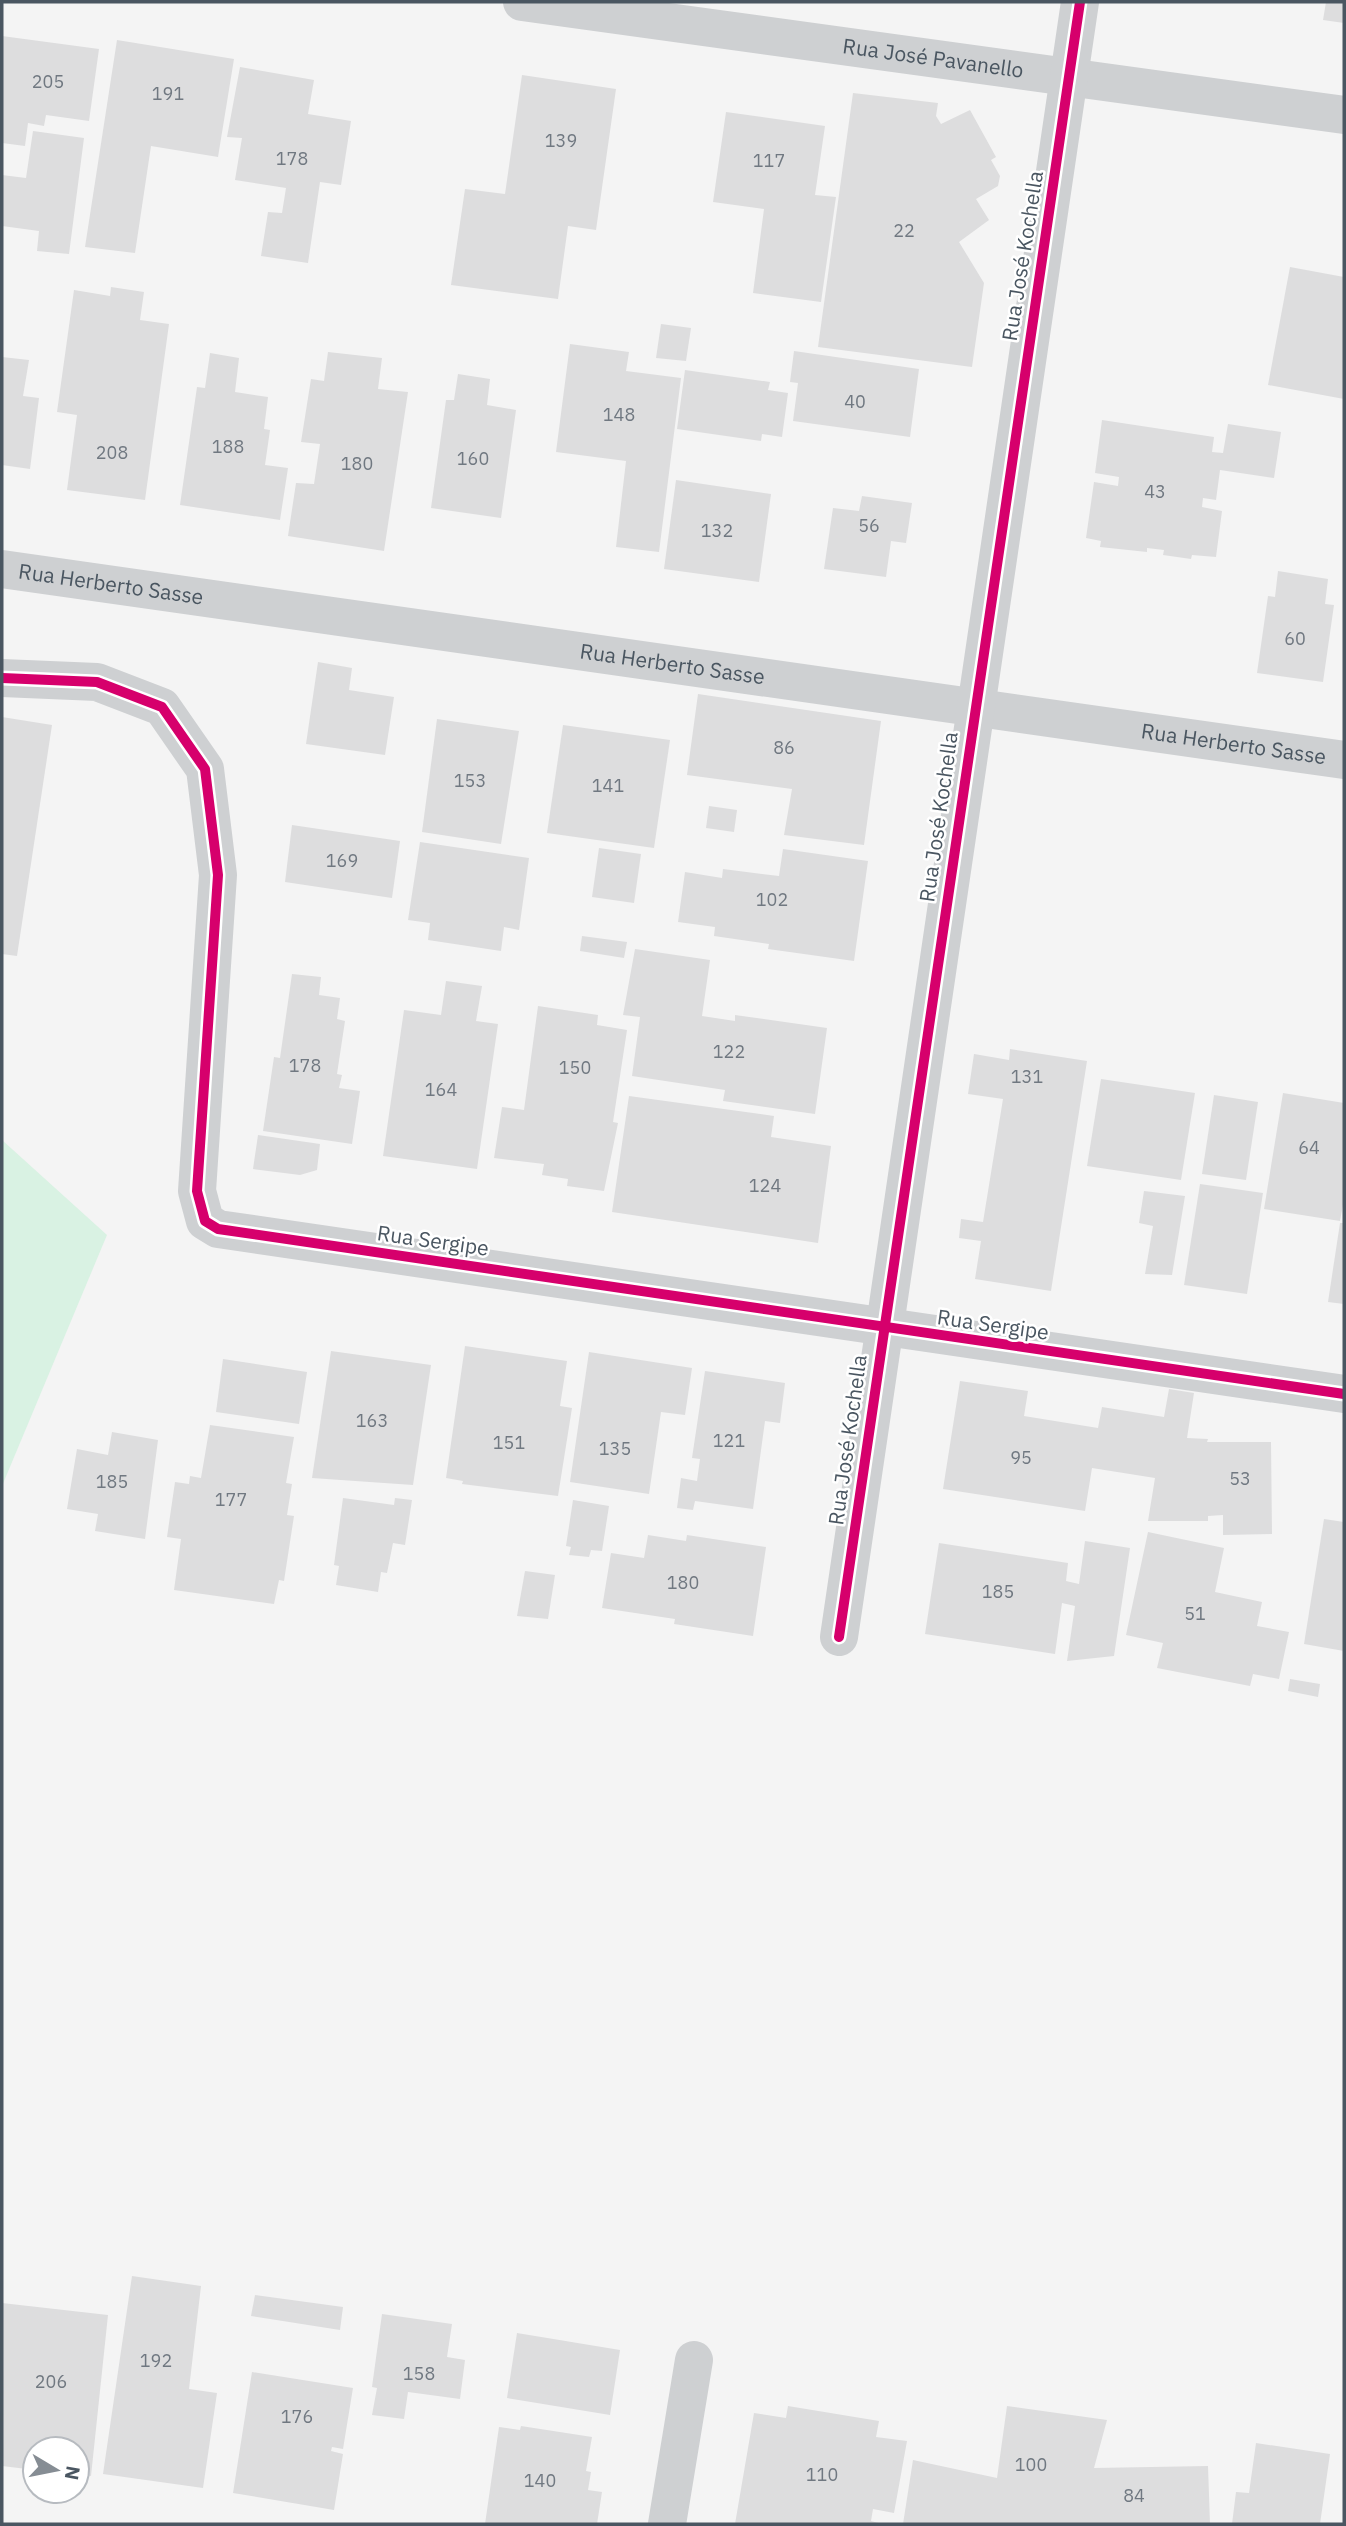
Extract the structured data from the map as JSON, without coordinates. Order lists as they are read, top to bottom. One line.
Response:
{"streets":{"street":["Rua José Pavanello","Rua José Kochella","Rua Herberto Sasse","Rua Sergipe"]},"crossings":[["Rua José Pavanello","Rua José Kochella"],["Rua José Kochella","Rua Herberto Sasse"],["Rua José Kochella","Rua Sergipe"]],"house_numbers":["205","191","139","178","117","22","40","148","188","208","160","180","43","56","132","60","86","153","141","169","102","122","178","150","131","164","64","124","163","121","151","135","95","53","185","177","180","185","51","192","158","206","176","100","110","140","84"],"north":"right"}
